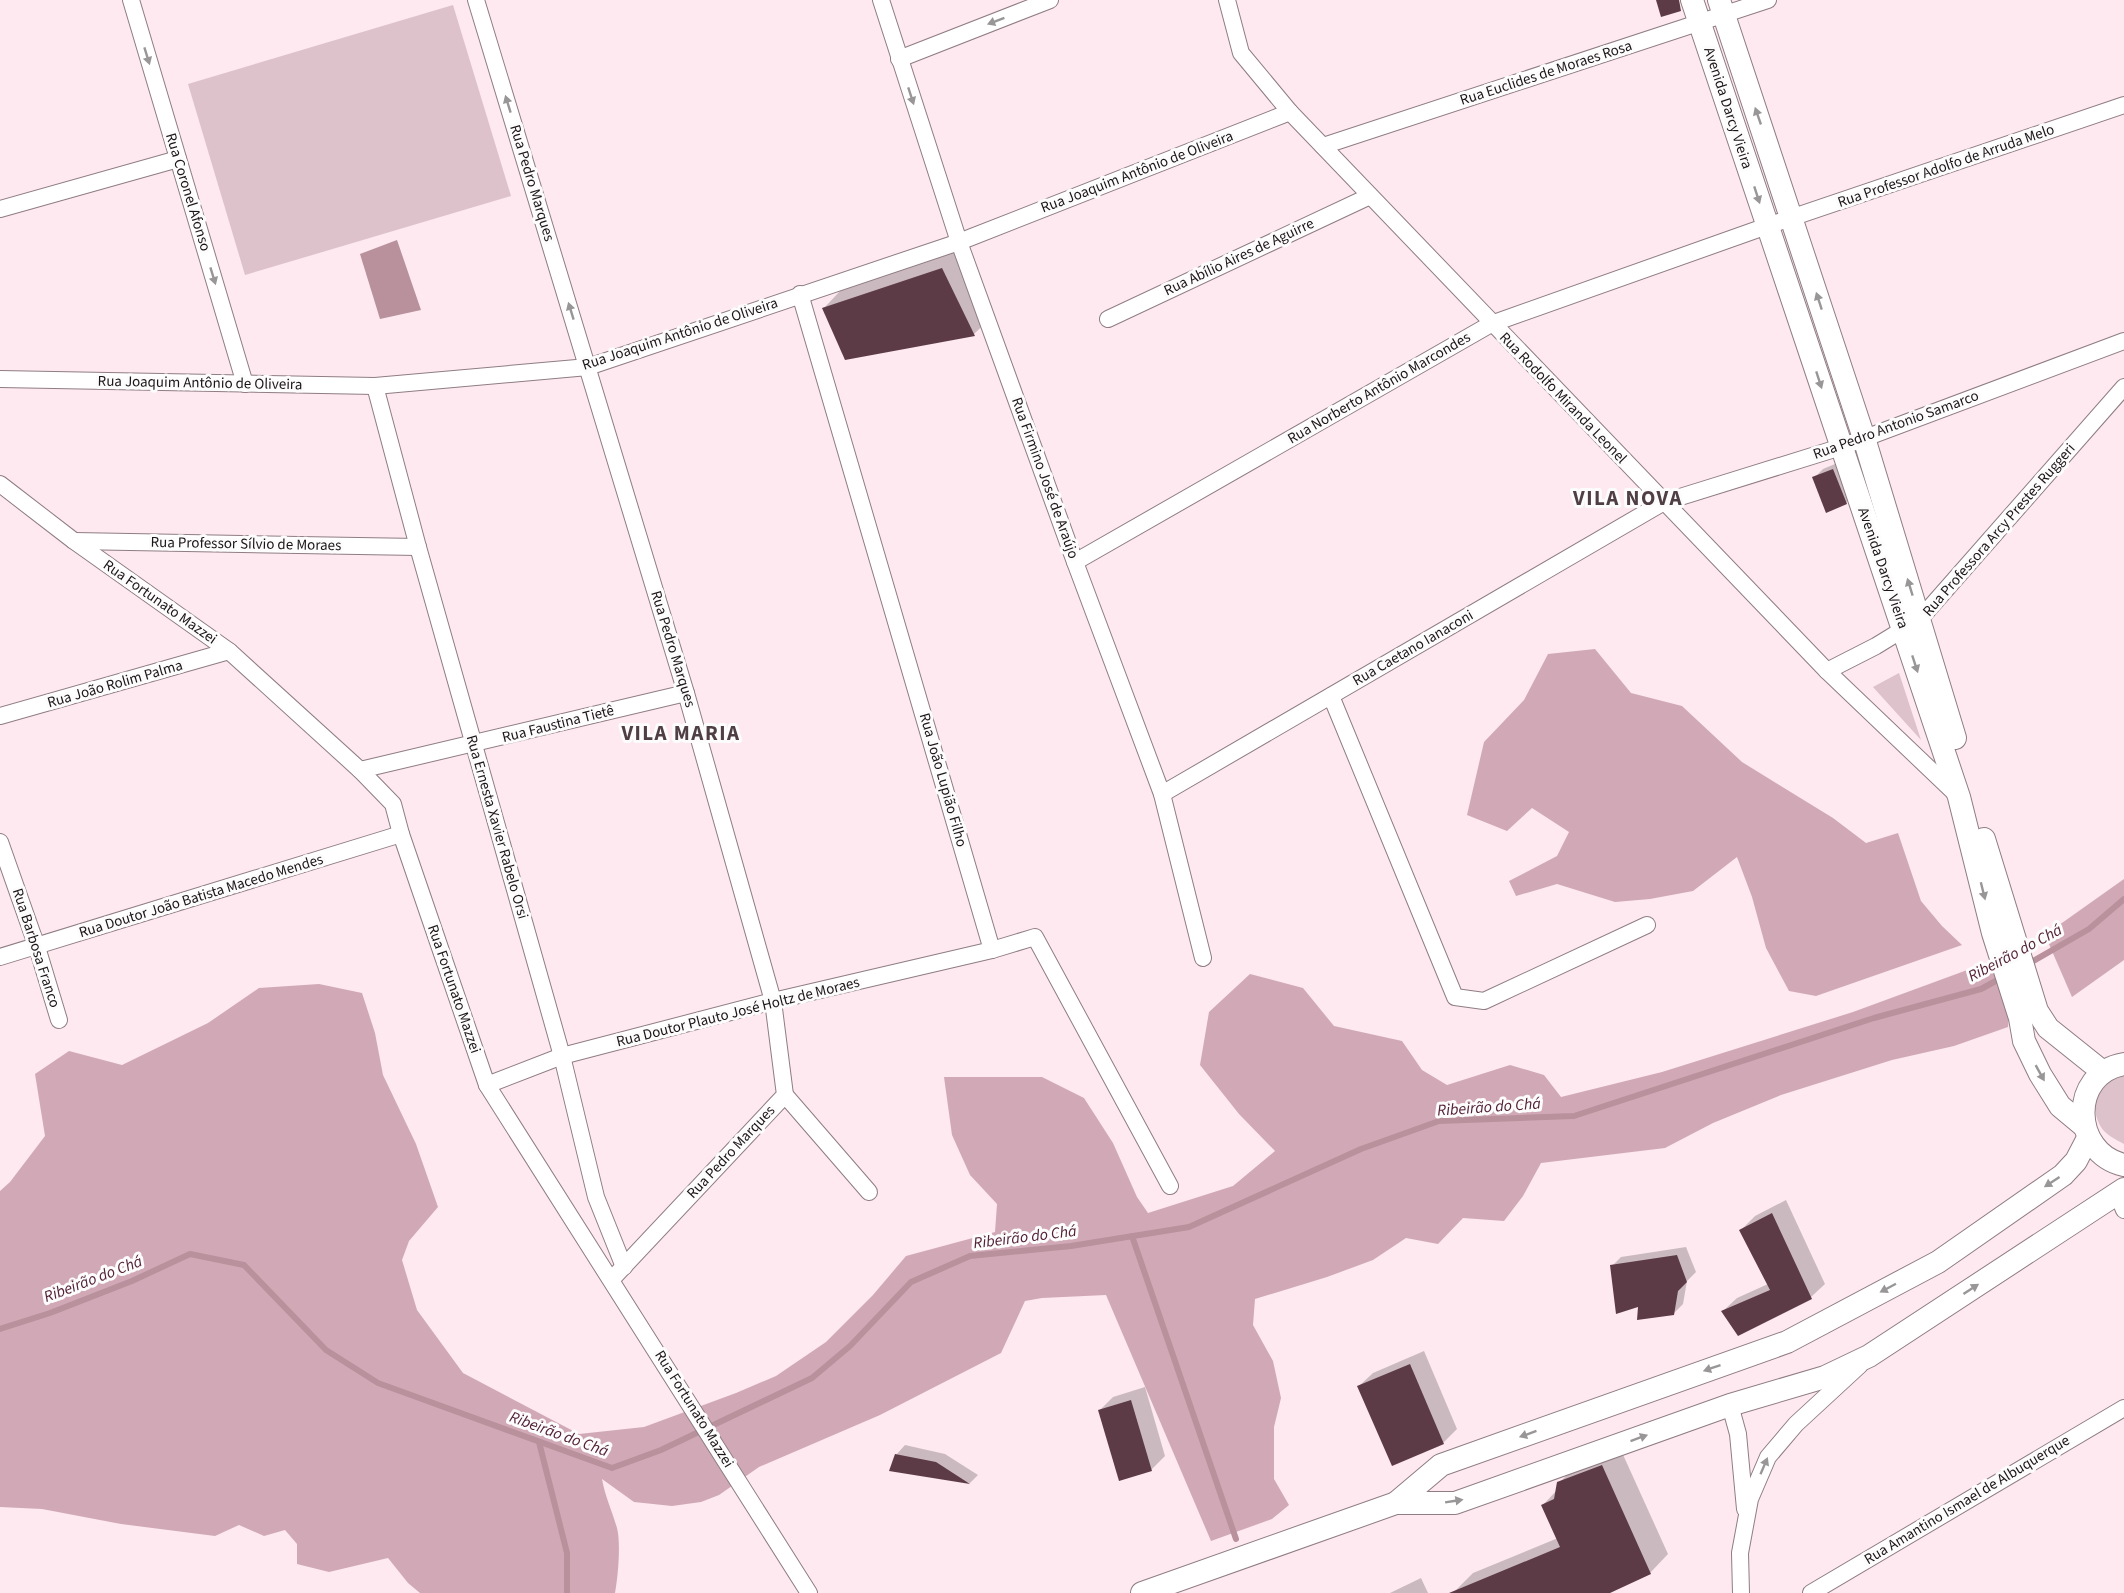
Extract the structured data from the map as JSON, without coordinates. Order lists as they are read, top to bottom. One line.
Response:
{"streets":{"main road":["Avenida Darcy Vieira"],"street":["Rua Euclides de Moraes Rosa","Rua Professor Adolfo de Arruda Melo","Rua Joaquim Antônio de Oliveira","Rua Pedro Marques","Rua Coronel Afonso","Rua Abílio Aires de Aguirre","Rua Norberto Antônio Marcondes","Rua Rodolfo Miranda Leonel","Rua Pedro Antonio Samarco","Rua Firmino José de Araújo","Rua Professora Arcy Prestes Ruggeri","Rua Professor Sílvio de Moraes","Rua Fortunato Mazzei","Rua Caetano Ianaconi","Rua João Rolim Palma","Rua Faustina Tietê","Rua João Lupião Filho","Rua Ernesta Xavier Rabelo Orsi","Rua Doutor João Batista Macedo Mendes","Rua Barbosa Franco","Rua Doutor Plauto José Holtz de Moraes","Rua Amantino Ismael de Albuquerque"]},"crossings":[["Rua Euclides de Moraes Rosa","Avenida Darcy Vieira"],["Rua Euclides de Moraes Rosa","Rua Rodolfo Miranda Leonel"],["Avenida Darcy Vieira","Rua Professor Adolfo de Arruda Melo"],["Avenida Darcy Vieira","Rua Norberto Antônio Marcondes"],["Avenida Darcy Vieira","Rua Rodolfo Miranda Leonel"],["Avenida Darcy Vieira","Rua Pedro Antonio Samarco"],["Avenida Darcy Vieira","Rua Professora Arcy Prestes Ruggeri"],["Rua Professor Adolfo de Arruda Melo","Rua Norberto Antônio Marcondes"],["Rua Joaquim Antônio de Oliveira","Rua Pedro Marques"],["Rua Joaquim Antônio de Oliveira","Rua Coronel Afonso"],["Rua Joaquim Antônio de Oliveira","Rua Rodolfo Miranda Leonel"],["Rua Joaquim Antônio de Oliveira","Rua Firmino José de Araújo"],["Rua Joaquim Antônio de Oliveira","Rua João Lupião Filho"],["Rua Joaquim Antônio de Oliveira","Rua Ernesta Xavier Rabelo Orsi"],["Rua Pedro Marques","Rua Fortunato Mazzei"],["Rua Pedro Marques","Rua Faustina Tietê"],["Rua Pedro Marques","Rua Ernesta Xavier Rabelo Orsi"],["Rua Pedro Marques","Rua Doutor Plauto José Holtz de Moraes"],["Rua Abílio Aires de Aguirre","Rua Rodolfo Miranda Leonel"],["Rua Norberto Antônio Marcondes","Rua Rodolfo Miranda Leonel"],["Rua Norberto Antônio Marcondes","Rua Firmino José de Araújo"],["Rua Rodolfo Miranda Leonel","Rua Pedro Antonio Samarco"],["Rua Rodolfo Miranda Leonel","Rua Professora Arcy Prestes Ruggeri"],["Rua Rodolfo Miranda Leonel","Rua Caetano Ianaconi"],["Rua Pedro Antonio Samarco","Rua Caetano Ianaconi"],["Rua Firmino José de Araújo","Rua Caetano Ianaconi"],["Rua Professor Sílvio de Moraes","Rua Fortunato Mazzei"],["Rua Professor Sílvio de Moraes","Rua Ernesta Xavier Rabelo Orsi"],["Rua Fortunato Mazzei","Rua João Rolim Palma"],["Rua Fortunato Mazzei","Rua Faustina Tietê"],["Rua Fortunato Mazzei","Rua Doutor João Batista Macedo Mendes"],["Rua Fortunato Mazzei","Rua Doutor Plauto José Holtz de Moraes"],["Rua Faustina Tietê","Rua Ernesta Xavier Rabelo Orsi"],["Rua João Lupião Filho","Rua Doutor Plauto José Holtz de Moraes"],["Rua Ernesta Xavier Rabelo Orsi","Rua Doutor Plauto José Holtz de Moraes"],["Rua Doutor João Batista Macedo Mendes","Rua Barbosa Franco"]],"one_way":["Rua Coronel Afonso"],"districts":["VILA NOVA","VILA MARIA"],"water":["Ribeirão do Chá"]}
